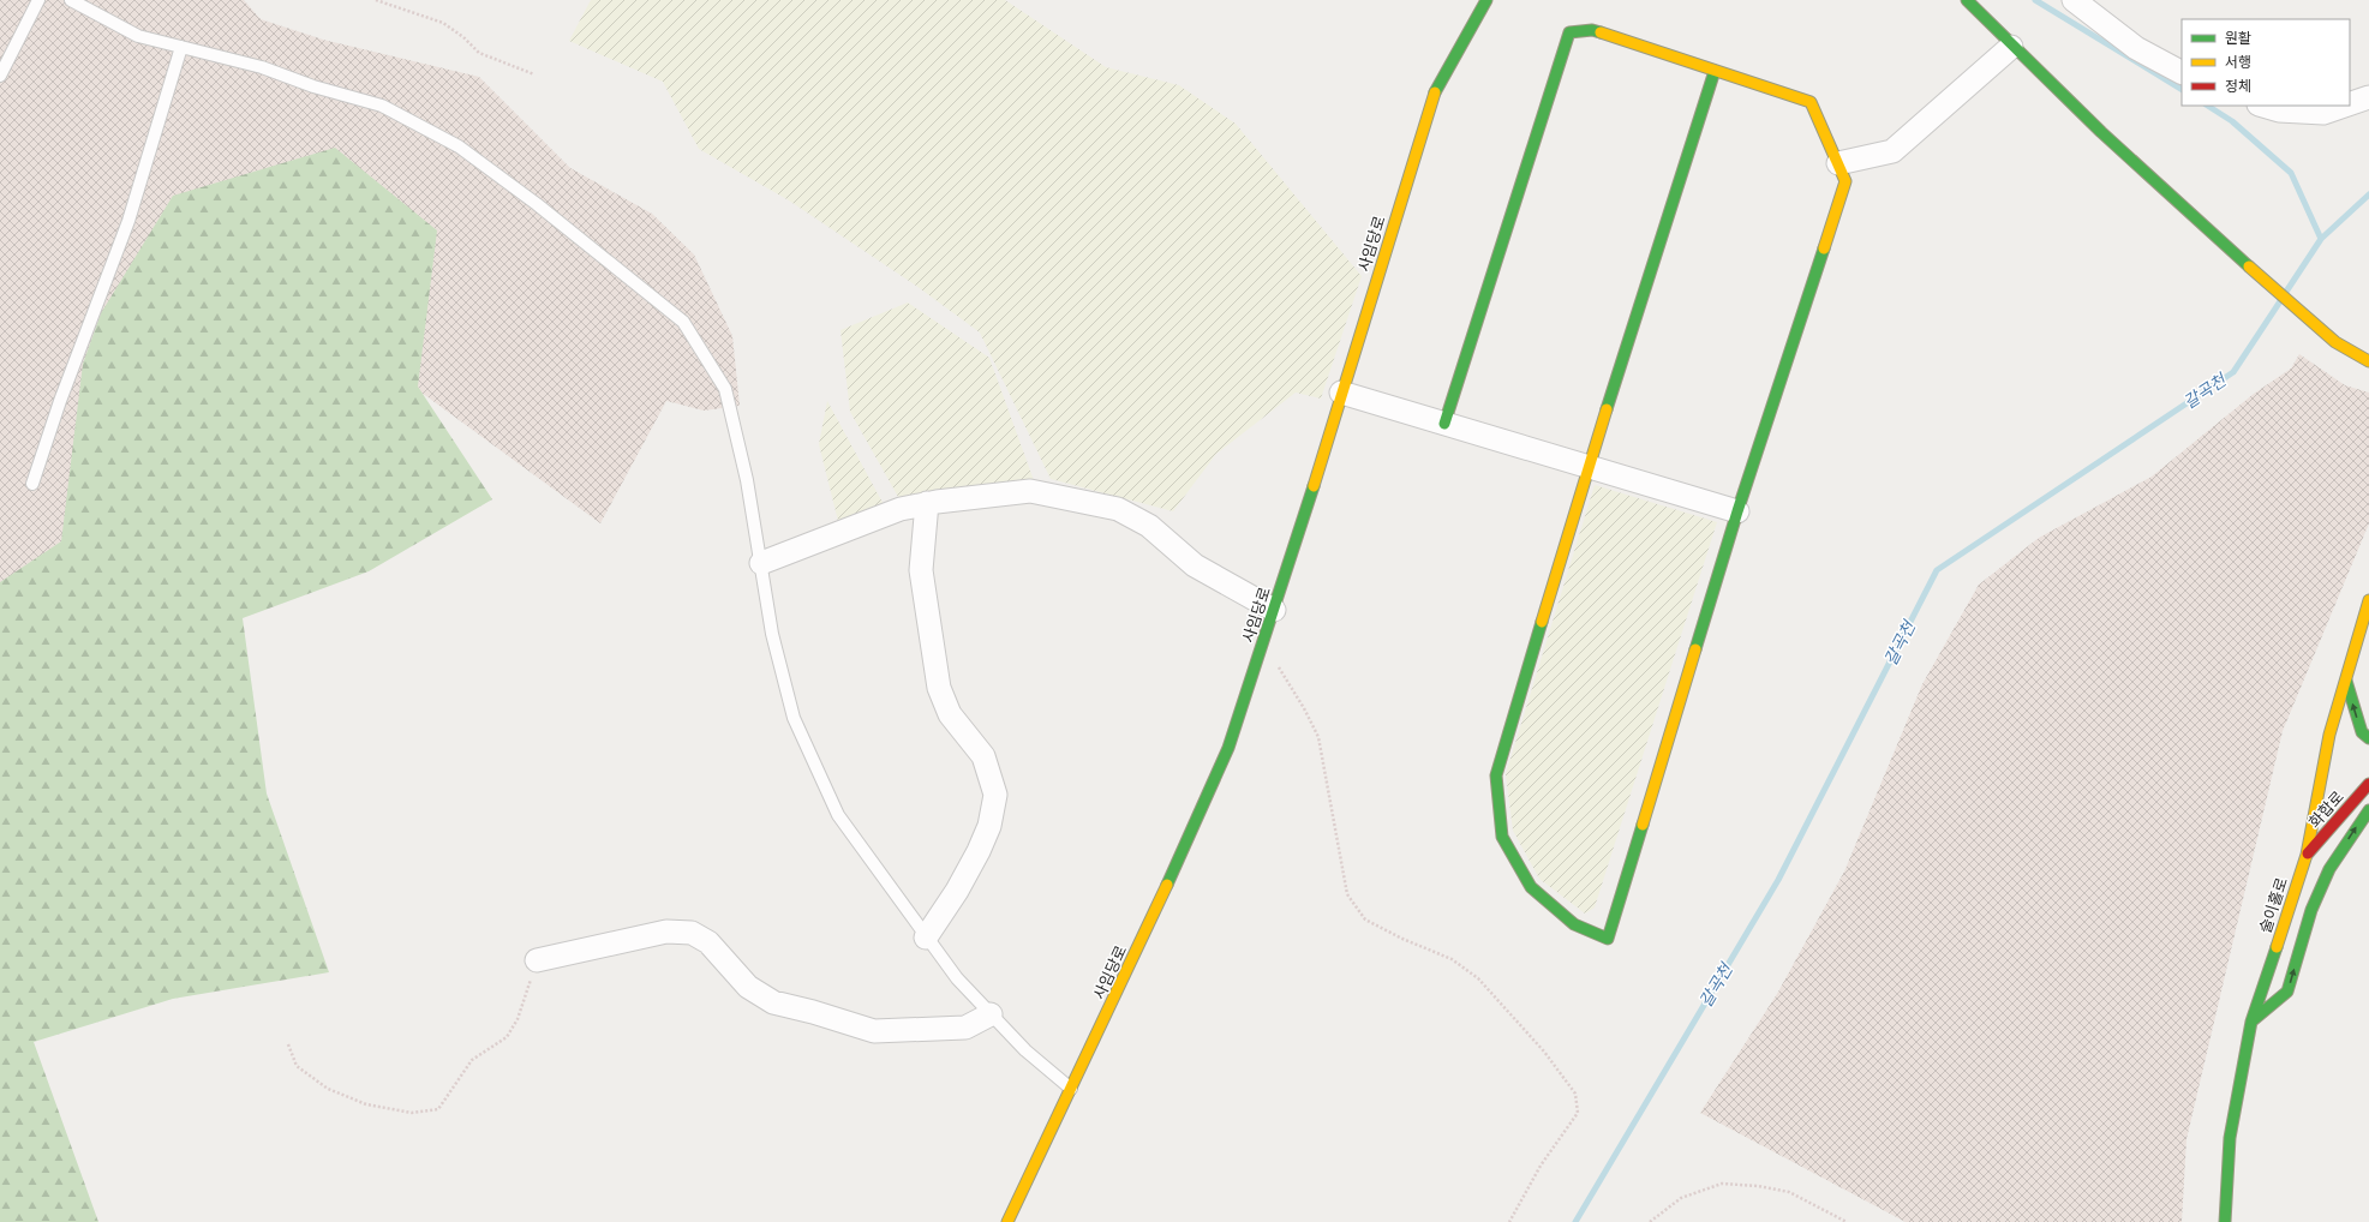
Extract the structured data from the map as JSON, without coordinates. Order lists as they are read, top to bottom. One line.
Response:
{"streets":{"main road":["사임당로","화합로","술이홀로"]},"crossings":[["화합로","술이홀로"]],"water":["갈곡천"],"legend":["원활","서행","정체"]}
